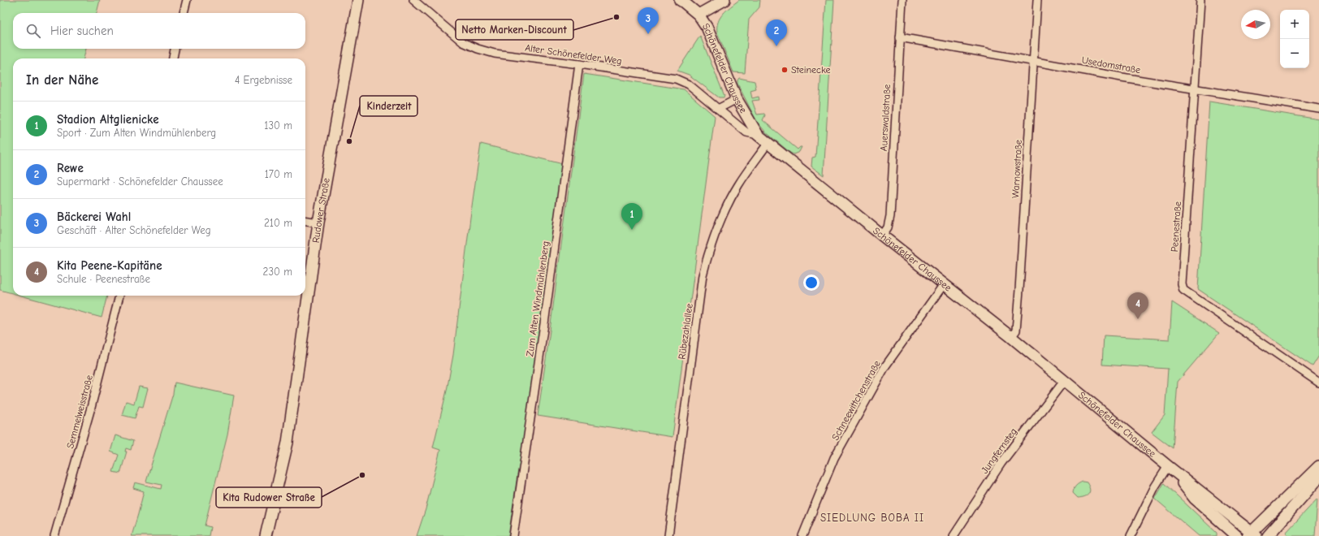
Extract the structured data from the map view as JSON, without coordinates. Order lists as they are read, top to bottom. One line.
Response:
{"streets":{"main road":["Schönefelder Chaussee","Rudower Straße"],"street":["Alter Schönefelder Weg","Usedomstraße","Auerswaldstraße","Warnowstraße","Peenestraße","Zum Alten Windmühlenberg","Rübezahlallee","Schneewittchenstraße","Semmelweisstraße","Jungfernsteg"]},"crossings":[["Alter Schönefelder Weg","Schönefelder Chaussee"],["Alter Schönefelder Weg","Zum Alten Windmühlenberg"],["Usedomstraße","Auerswaldstraße"],["Usedomstraße","Warnowstraße"],["Usedomstraße","Peenestraße"],["Schönefelder Chaussee","Auerswaldstraße"],["Schönefelder Chaussee","Warnowstraße"],["Schönefelder Chaussee","Rübezahlallee"],["Schönefelder Chaussee","Schneewittchenstraße"],["Schönefelder Chaussee","Jungfernsteg"]],"districts":["SIEDLUNG BOBA II"],"places":["Netto Marken-Discount","Steinecke","Kinderzeit","Kita Rudower Straße"],"north":"left","page":{"pins":["3","2","1","4"],"map_buttons":["+","−"],"search":"Hier suchen","heading":["In der Nähe","4 Ergebnisse"],"list":[{"mark":"1","name":"Stadion Altglienicke","note":"Sport · Zum Alten Windmühlenberg","value":"130 m"},{"mark":"2","name":"Rewe","note":"Supermarkt · Schönefelder Chaussee","value":"170 m"},{"mark":"3","name":"Bäckerei Wahl","note":"Geschäft · Alter Schönefelder Weg","value":"210 m"},{"mark":"4","name":"Kita Peene-Kapitäne","note":"Schule · Peenestraße","value":"230 m"}]}}
